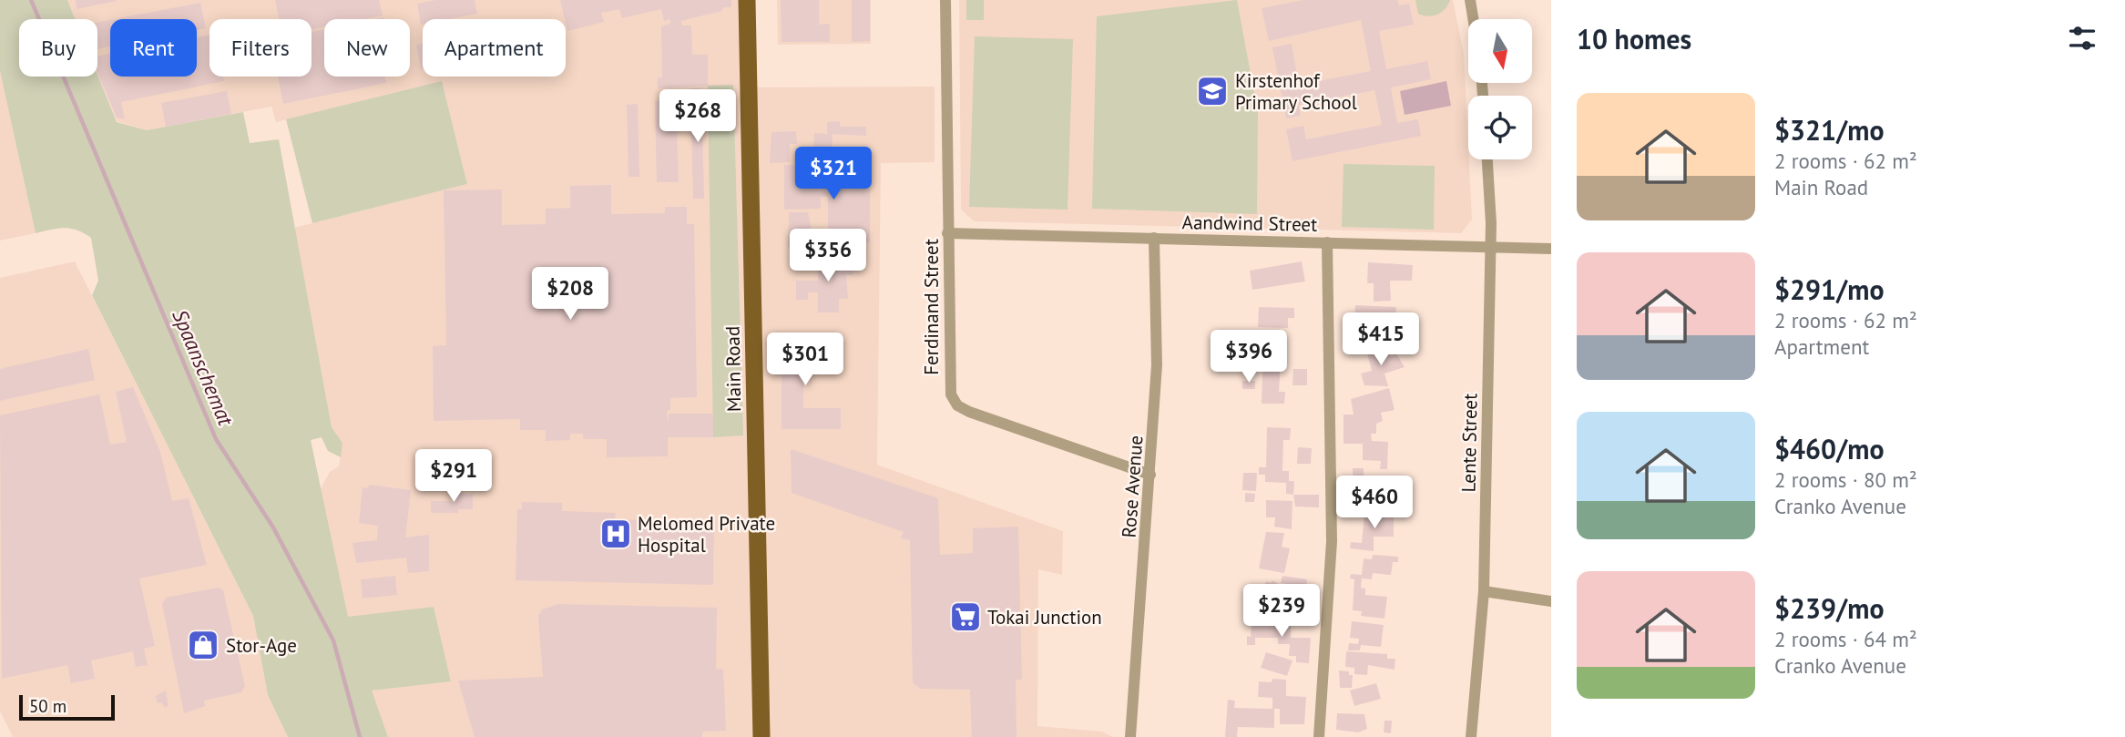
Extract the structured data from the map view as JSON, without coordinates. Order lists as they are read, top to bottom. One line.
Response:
{"streets":{"main road":["Main Road"],"street":["Aandwind Street","Ferdinand Street","Lente Street","Rose Avenue"]},"crossings":[["Aandwind Street","Ferdinand Street"],["Aandwind Street","Lente Street"],["Aandwind Street","Rose Avenue"],["Ferdinand Street","Rose Avenue"]],"water":["Spaanschemat"],"places":{"school or university":["Kirstenhof Primary School"],"hospital":["Melomed Private Hospital"],"supermarket":["Tokai Junction"],"shop":["Stor-Age"]},"scale_bar":"50 m","north":"bottom","page":{"heading":"10 homes","chip":["Buy","Rent","Filters","New","Apartment"],"list":[{"name":"$321/mo","note":"2 rooms · 62 m² · Main Road"},{"name":"$291/mo","note":"2 rooms · 62 m² · Apartment"},{"name":"$460/mo","note":"2 rooms · 80 m² · Cranko Avenue"},{"name":"$239/mo","note":"2 rooms · 64 m² · Cranko Avenue"}],"price":["$268","$321","$356","$208","$415","$396","$301","$291","$460","$239"],"scale":"50 m"}}
